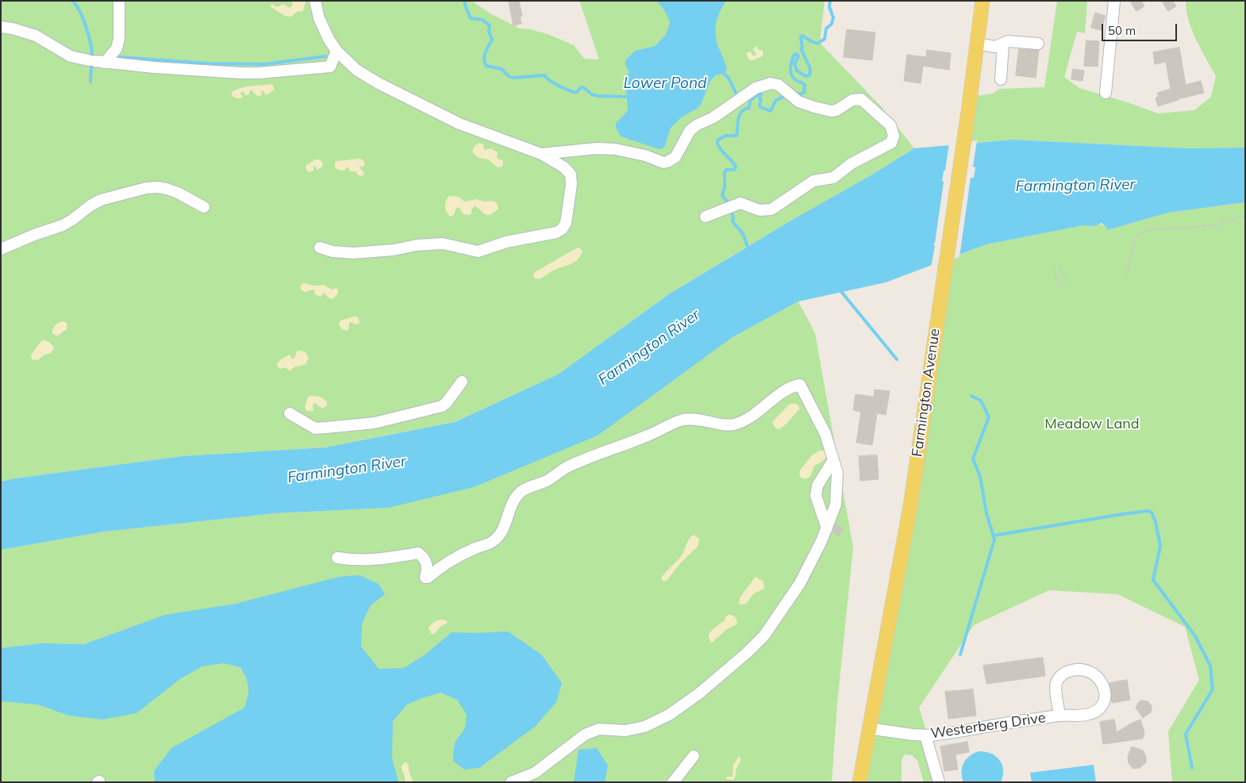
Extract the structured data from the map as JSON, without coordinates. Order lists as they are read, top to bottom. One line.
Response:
{"streets":{"main road":["Farmington Avenue"],"street":["Westerberg Drive"]},"crossings":[["Farmington Avenue","Westerberg Drive"]],"water":["Lower Pond","Farmington River"],"parks":["Meadow Land"],"scale_bar":"50 m"}
